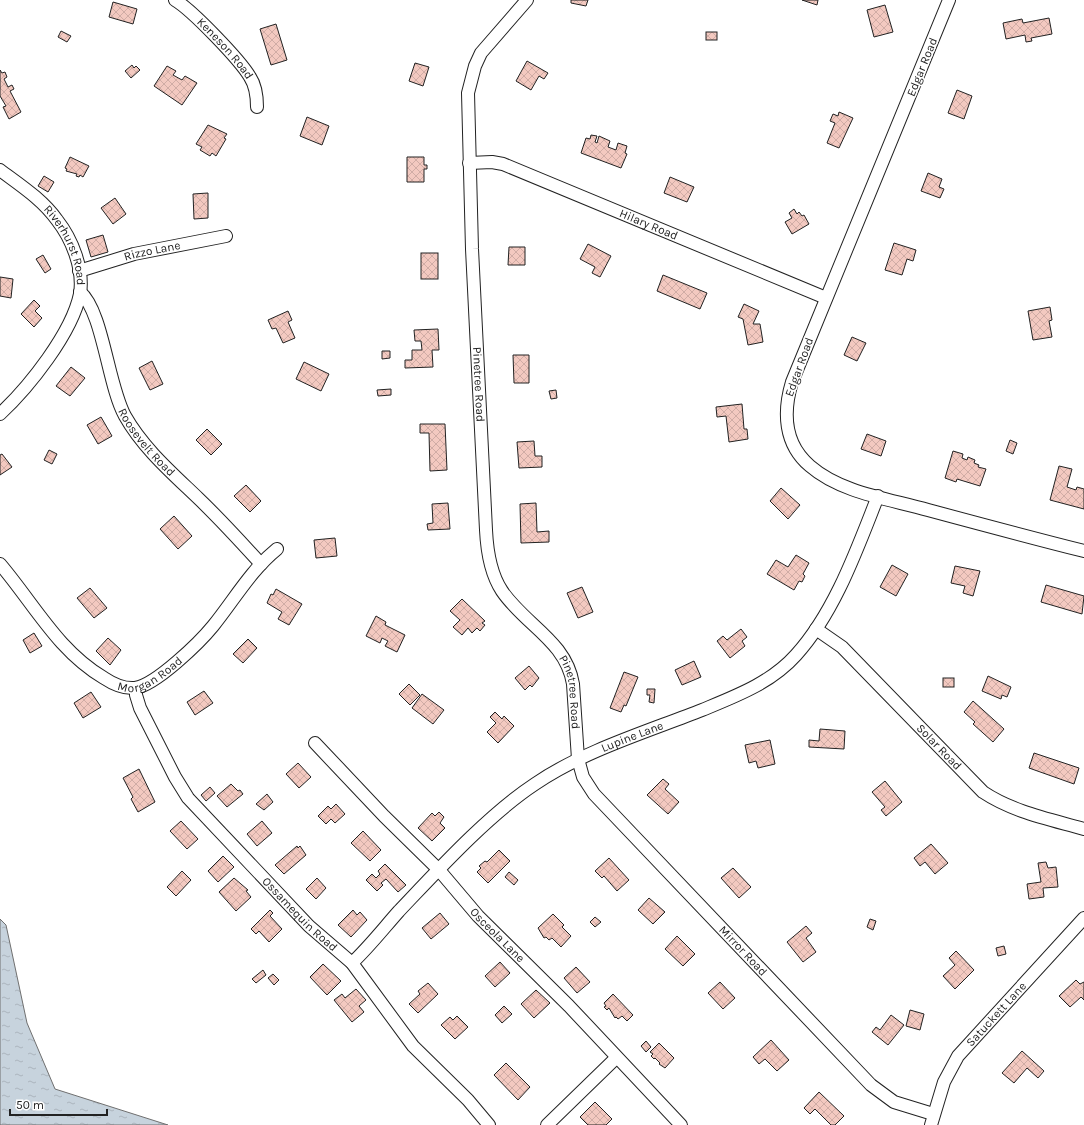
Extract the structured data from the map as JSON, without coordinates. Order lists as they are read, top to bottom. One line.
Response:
{"streets":{"street":["Keneson Road","Edgar Road","Hilary Road","Riverhurst Road","Rizzo Lane","Pinetree Road","Roosevelt Road","Morgan Road","Lupine Lane","Solar Road","Ossamequin Road","Osceola Lane","Mirror Road","Satuckett Lane"]},"crossings":[["Edgar Road","Hilary Road"],["Edgar Road","Lupine Lane"],["Hilary Road","Pinetree Road"],["Riverhurst Road","Rizzo Lane"],["Riverhurst Road","Roosevelt Road"],["Pinetree Road","Lupine Lane"],["Pinetree Road","Mirror Road"],["Roosevelt Road","Morgan Road"],["Morgan Road","Ossamequin Road"],["Lupine Lane","Solar Road"],["Lupine Lane","Ossamequin Road"],["Lupine Lane","Osceola Lane"],["Lupine Lane","Mirror Road"],["Mirror Road","Satuckett Lane"]],"scale_bar":"50 m"}
